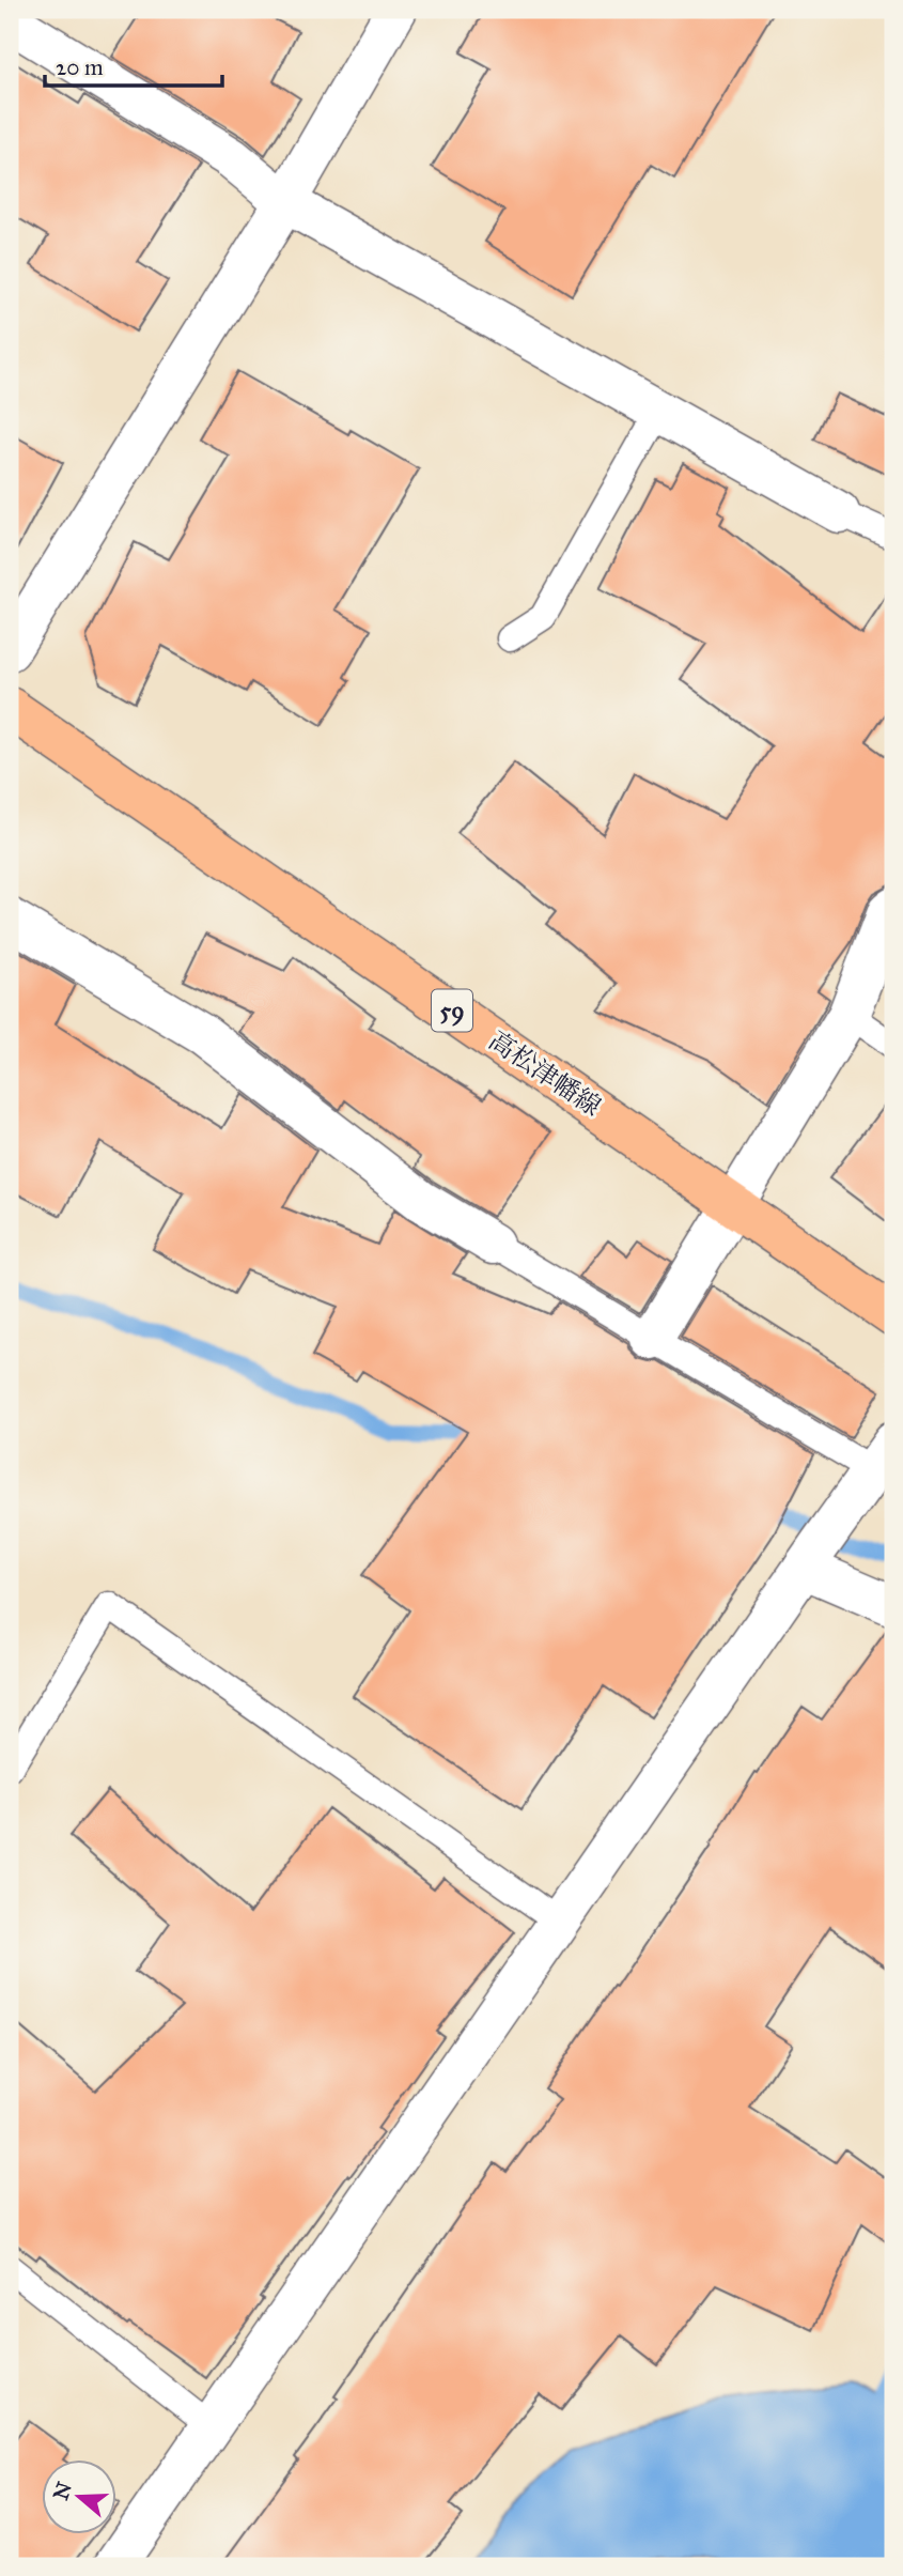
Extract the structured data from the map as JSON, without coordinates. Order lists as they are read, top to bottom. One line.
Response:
{"streets":{"main road":["59","高松津幡線"]},"scale_bar":"20 m","north":"left"}
